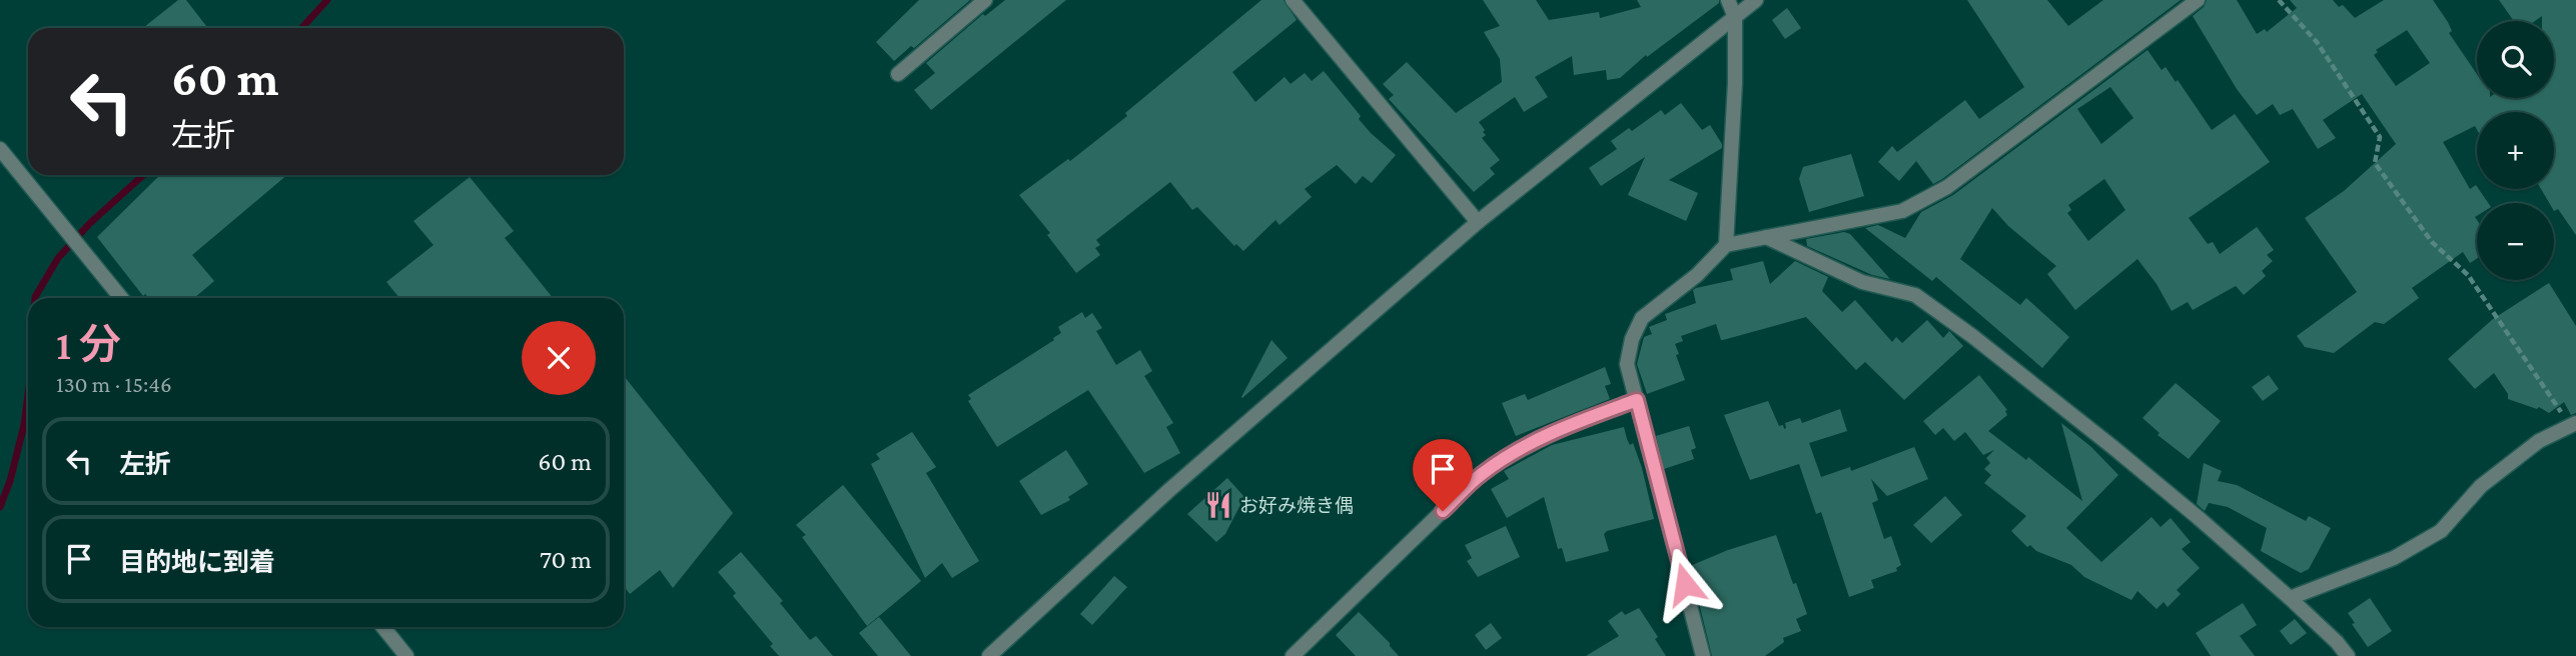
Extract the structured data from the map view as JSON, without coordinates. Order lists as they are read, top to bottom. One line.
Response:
{"places":{"restaurant":["お好み焼き偶"]},"page":{"map_buttons":["+","−"],"turn":["60 m","左折"],"heading":["1 分","130 m · 15:46"],"list":[{"name":"左折","value":"60 m"},{"name":"目的地に到着","value":"70 m"}]}}
